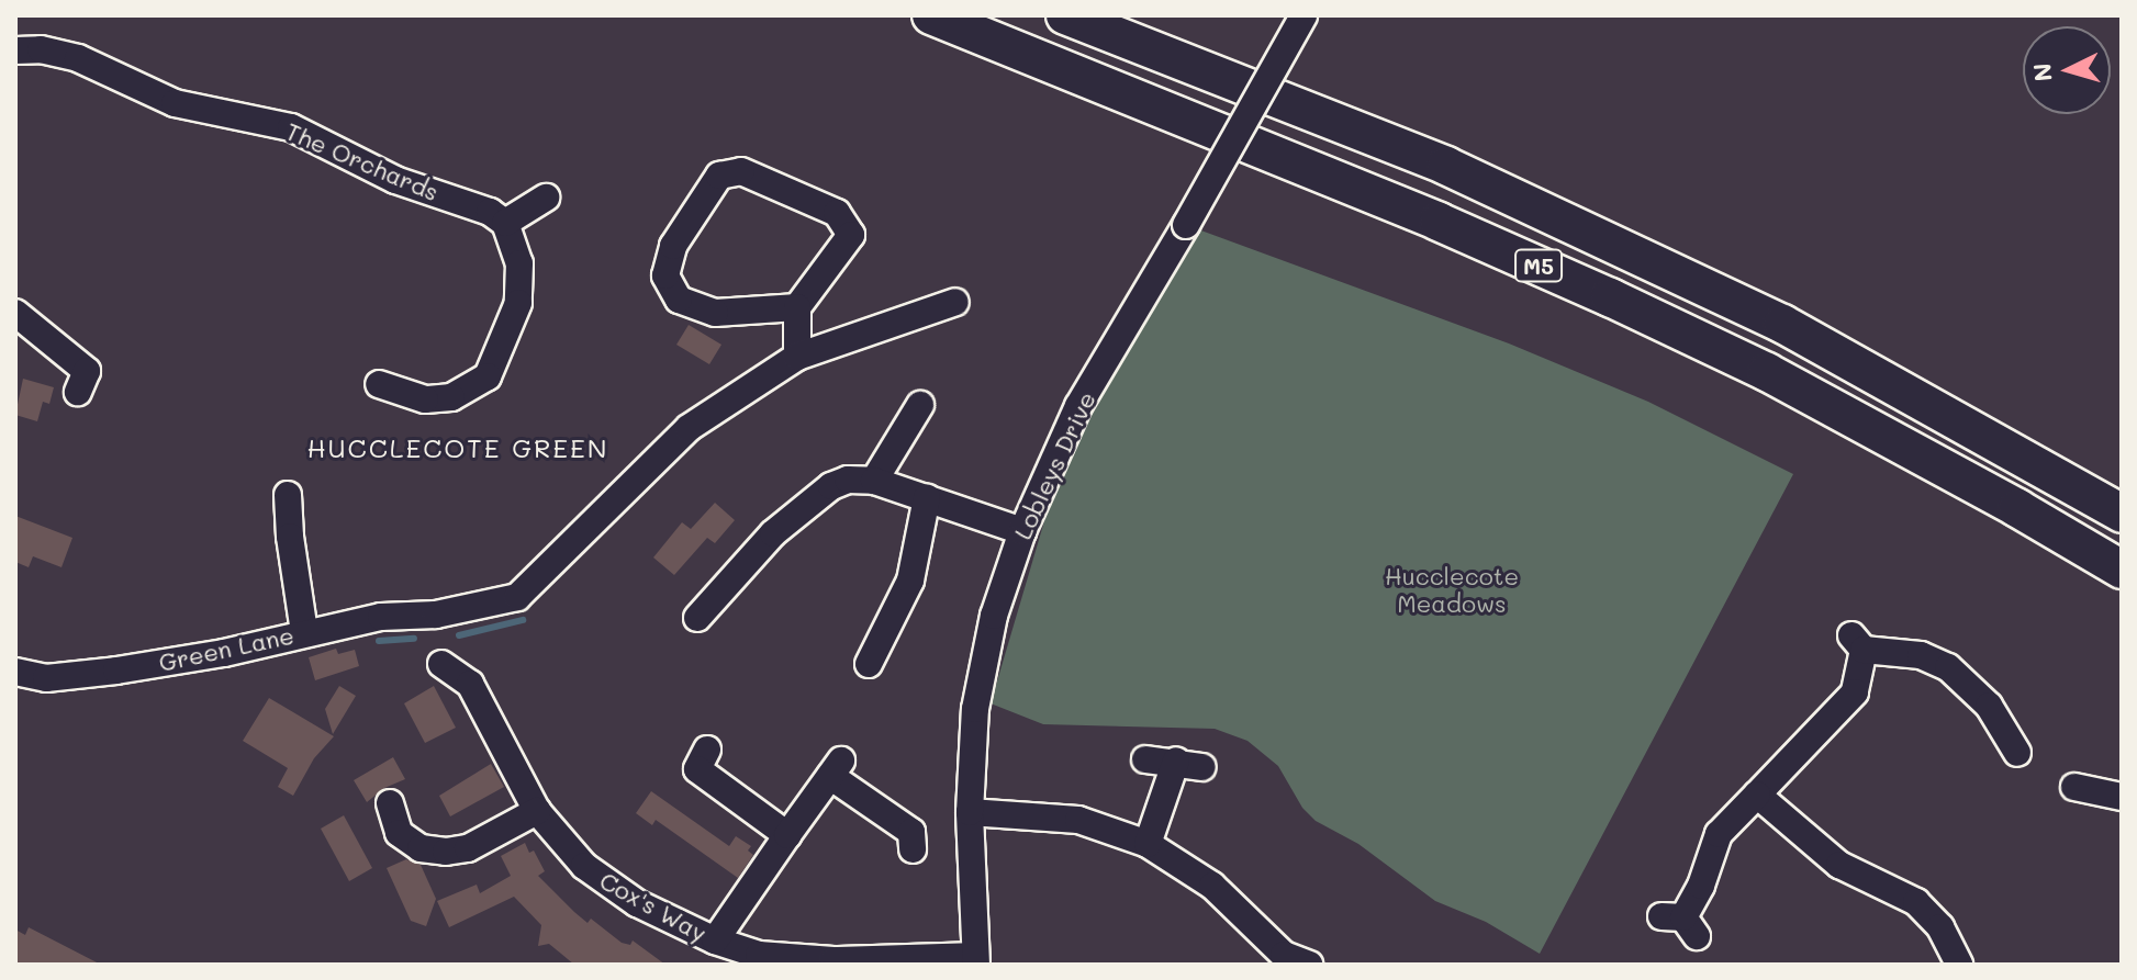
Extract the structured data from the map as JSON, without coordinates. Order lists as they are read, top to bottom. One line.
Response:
{"streets":{"highway":["M5"],"street":["The Orchards","Lobleys Drive","Green Lane","Cox's Way"]},"crossings":[["Lobleys Drive","Cox's Way"]],"districts":["HUCCLECOTE GREEN"],"parks":["Hucclecote Meadows"],"north":"left"}
